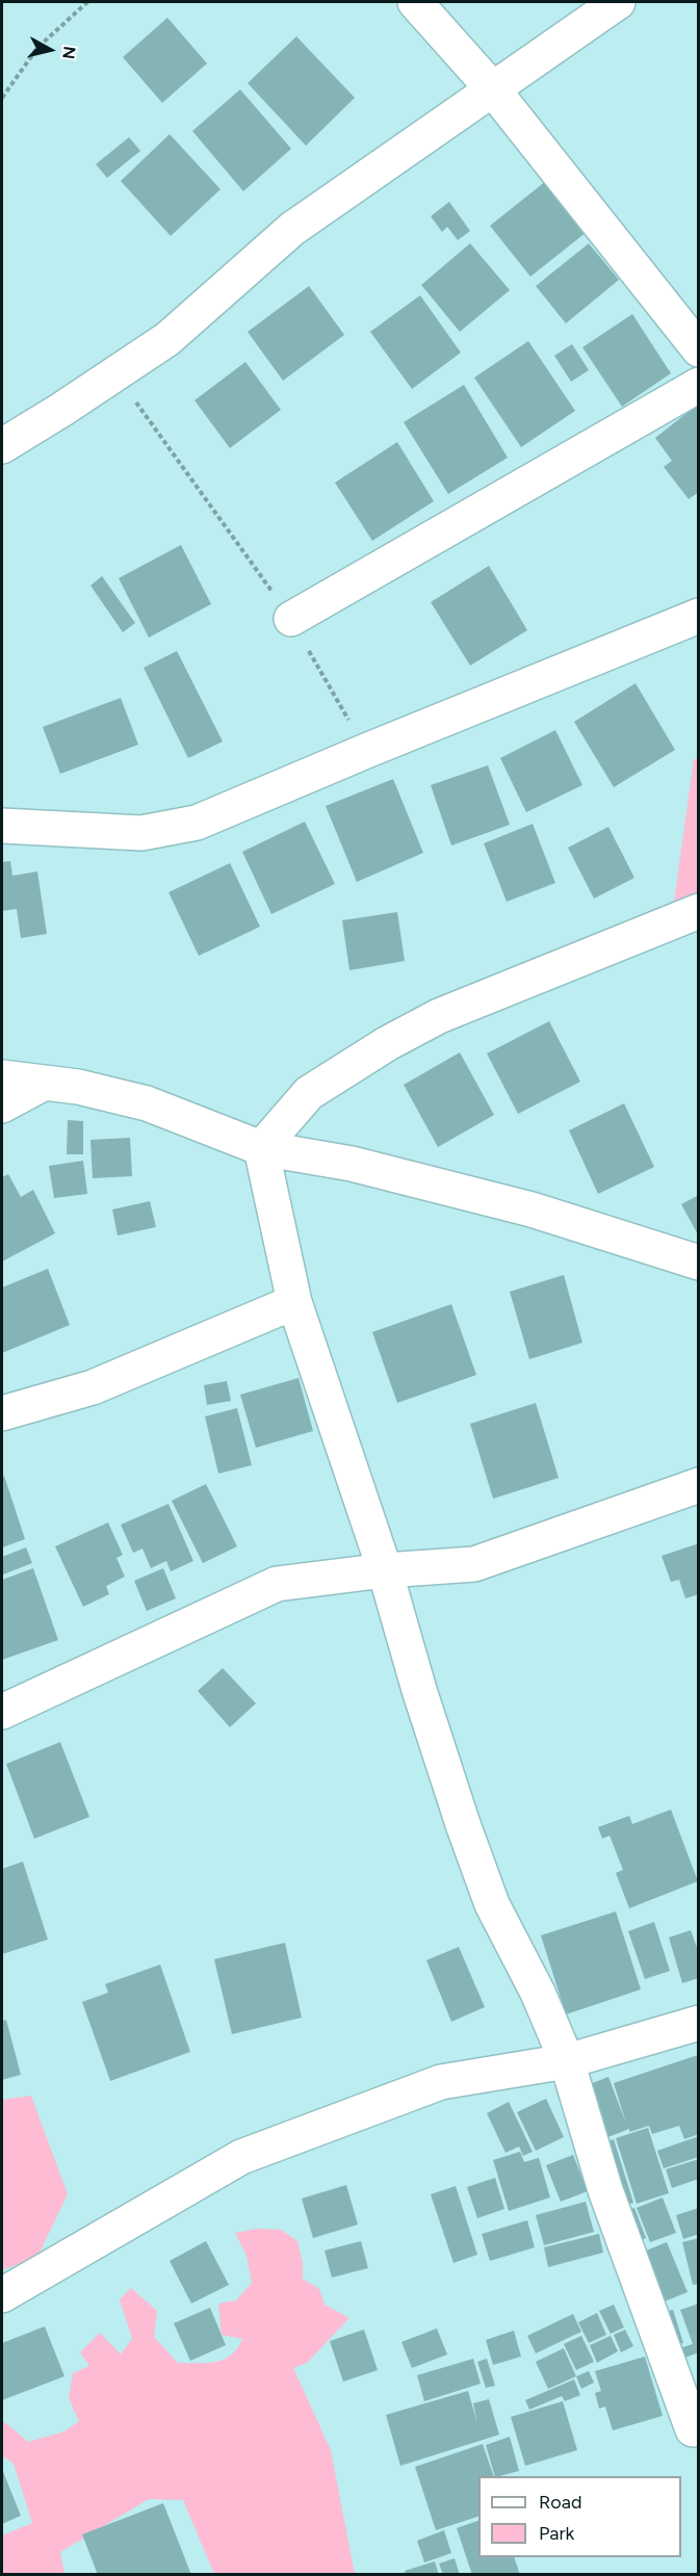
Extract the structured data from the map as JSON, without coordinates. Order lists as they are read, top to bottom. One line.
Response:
{"legend":["Road","Park"],"north":"right"}
